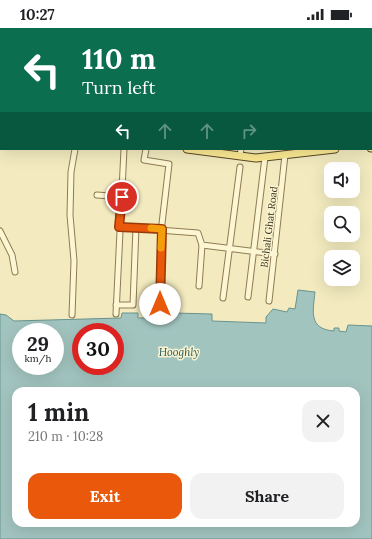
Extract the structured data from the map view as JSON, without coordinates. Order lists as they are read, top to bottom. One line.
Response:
{"streets":{"street":["Bichali Ghat Road"]},"water":["Hooghly"],"page":{"status":"10:27","turn":["110 m","Turn left"],"speed":"29 km/h","limit":"30","heading":["1 min","210 m · 10:28"],"buttons":["Exit","Share"]}}
